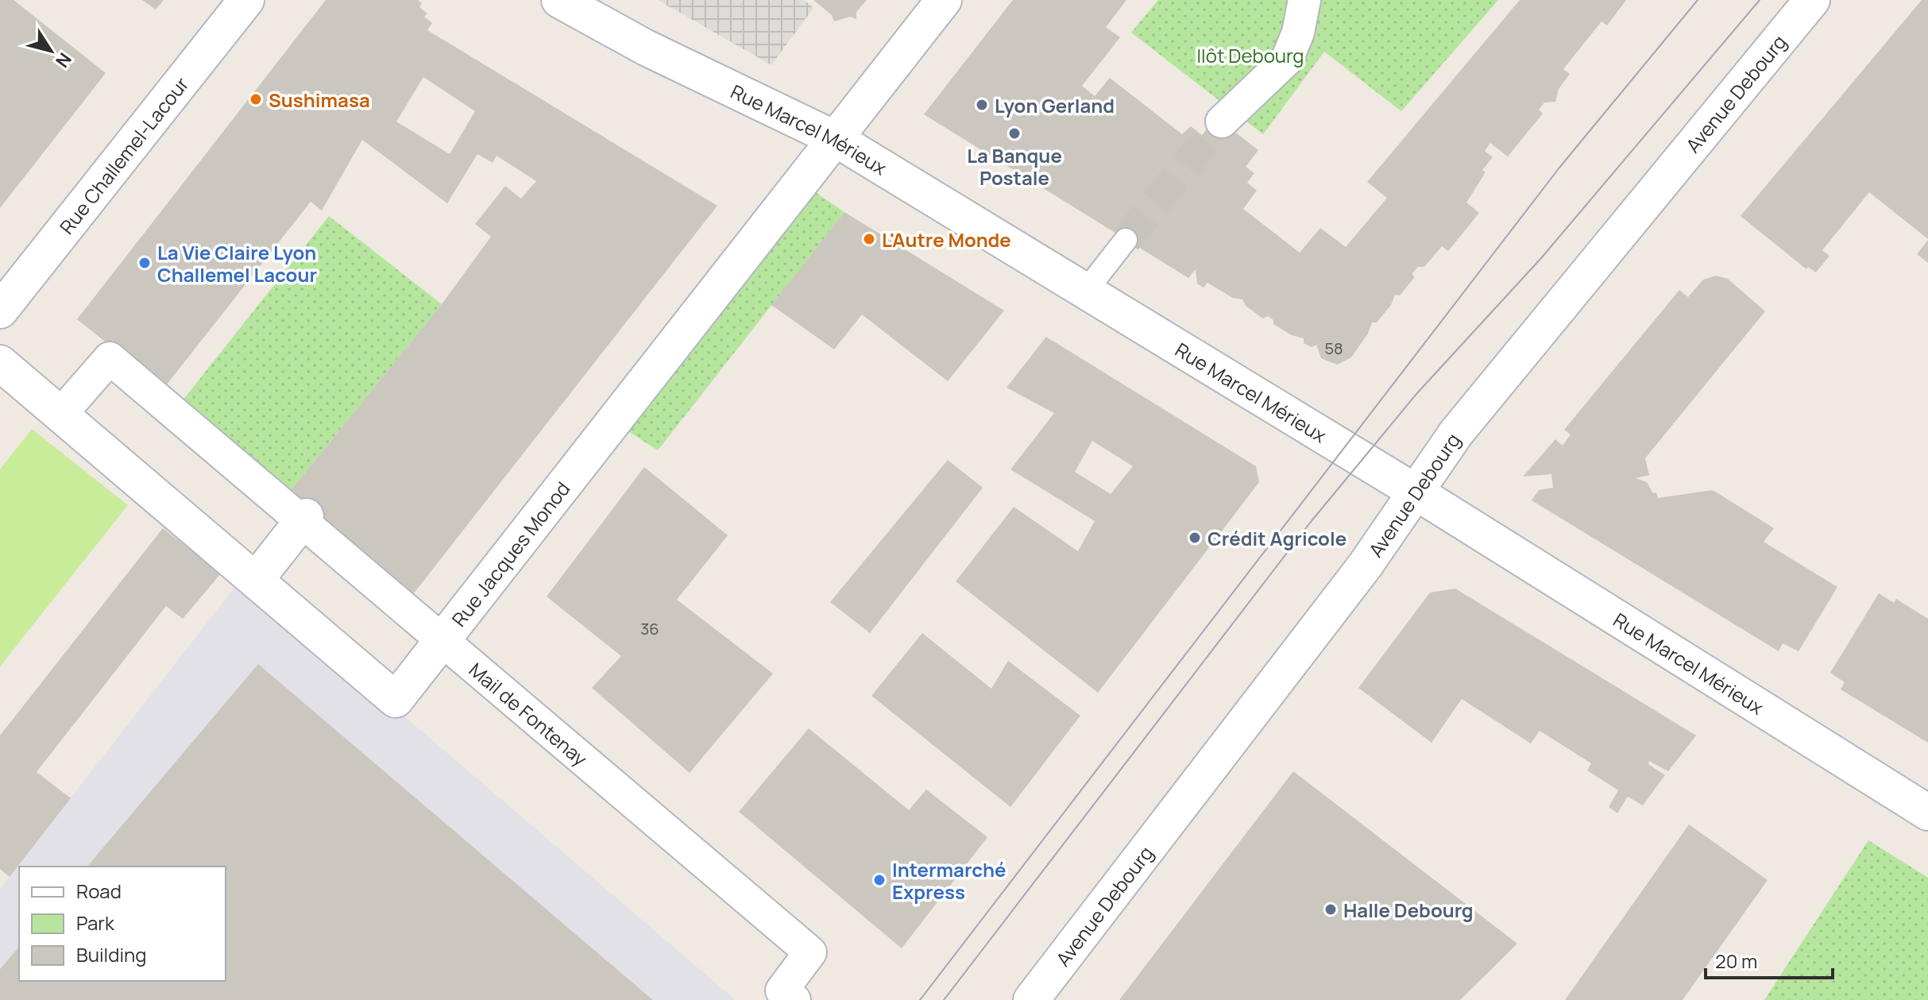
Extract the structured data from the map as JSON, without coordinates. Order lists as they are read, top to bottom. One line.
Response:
{"streets":{"street":["Avenue Debourg","Rue Marcel Mérieux","Rue Challemel-Lacour","Rue Jacques Monod","Mail de Fontenay"]},"crossings":[["Avenue Debourg","Rue Marcel Mérieux"],["Rue Marcel Mérieux","Rue Jacques Monod"],["Rue Jacques Monod","Mail de Fontenay"]],"parks":["Ilôt Debourg"],"places":["Sushimasa","Lyon Gerland","La Banque Postale","L'Autre Monde","La Vie Claire Lyon Challemel Lacour","Crédit Agricole","Intermarché Express","Halle Debourg"],"house_numbers":["58","36"],"legend":["Road","Park","Building"],"scale_bar":"20 m","north":"bottom right"}
